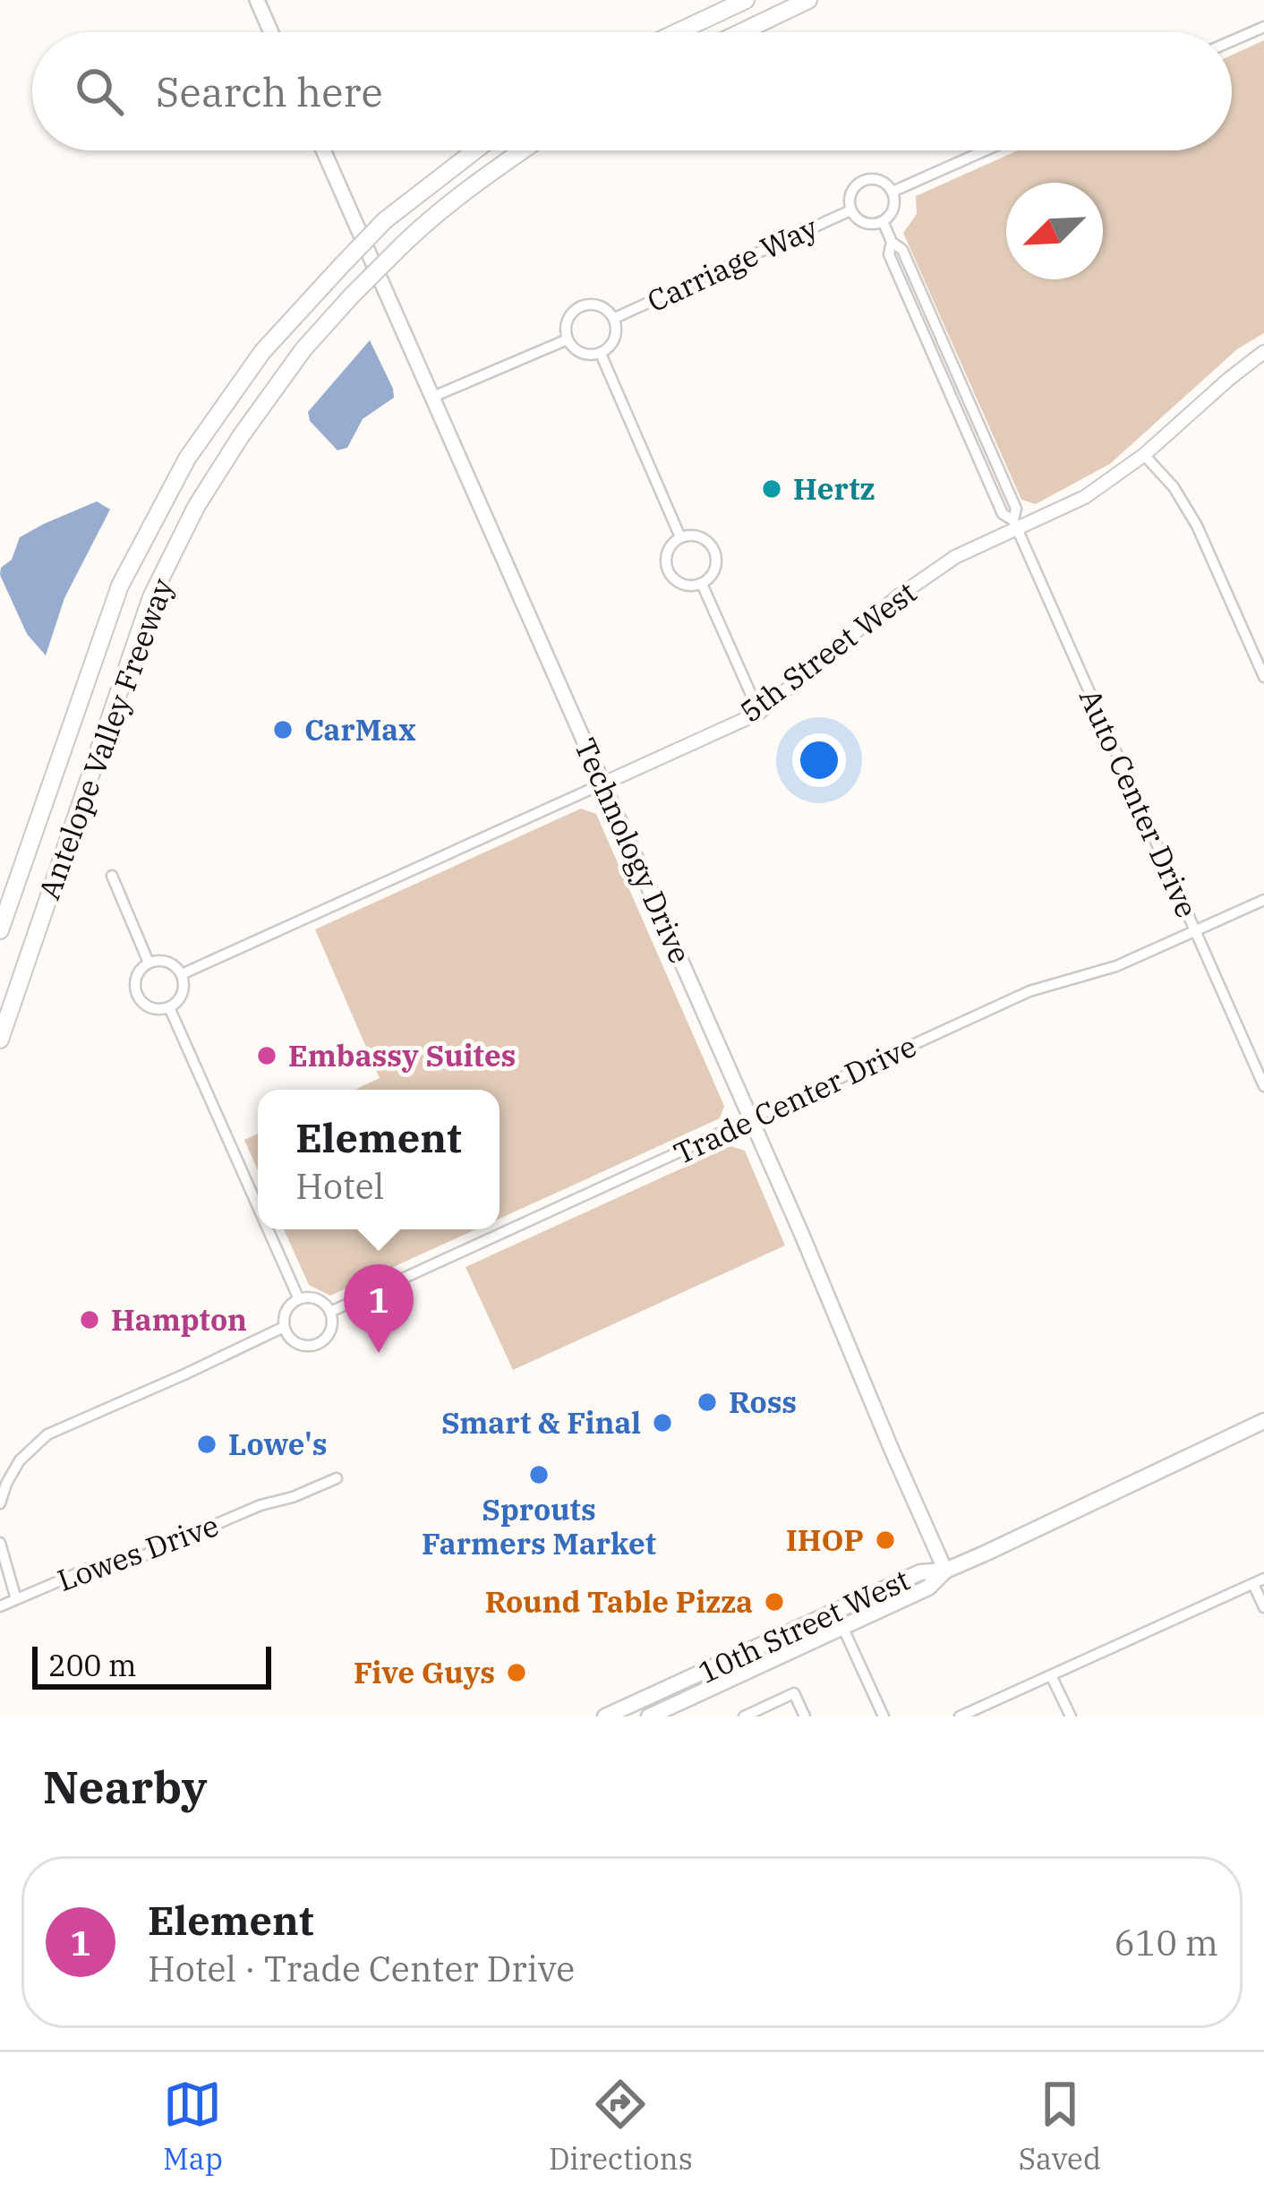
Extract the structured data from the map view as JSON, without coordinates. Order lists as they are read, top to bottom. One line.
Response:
{"streets":{"highway":["Antelope Valley Freeway"],"main road":["Technology Drive","10th Street West"],"street":["Carriage Way","5th Street West","Auto Center Drive","Trade Center Drive","Lowes Drive"]},"crossings":[["Carriage Way","Auto Center Drive"],["5th Street West","Auto Center Drive"],["5th Street West","Technology Drive"],["Auto Center Drive","Trade Center Drive"],["Technology Drive","Trade Center Drive"],["Technology Drive","10th Street West"]],"places":["Hertz","CarMax","Embassy Suites","Hampton","Ross","Smart & Final","Lowe's","Sprouts Farmers Market","IHOP","Round Table Pizza","Five Guys"],"scale_bar":"200 m","north":"bottom left","page":{"search":"Search here","popup":["Element","Hotel"],"pins":"1","scale":"200 m","heading":"Nearby","list":[{"mark":"1","name":"Element","note":"Hotel · Trade Center Drive","value":"610 m"}],"nav":["Map","Directions","Saved"]}}
